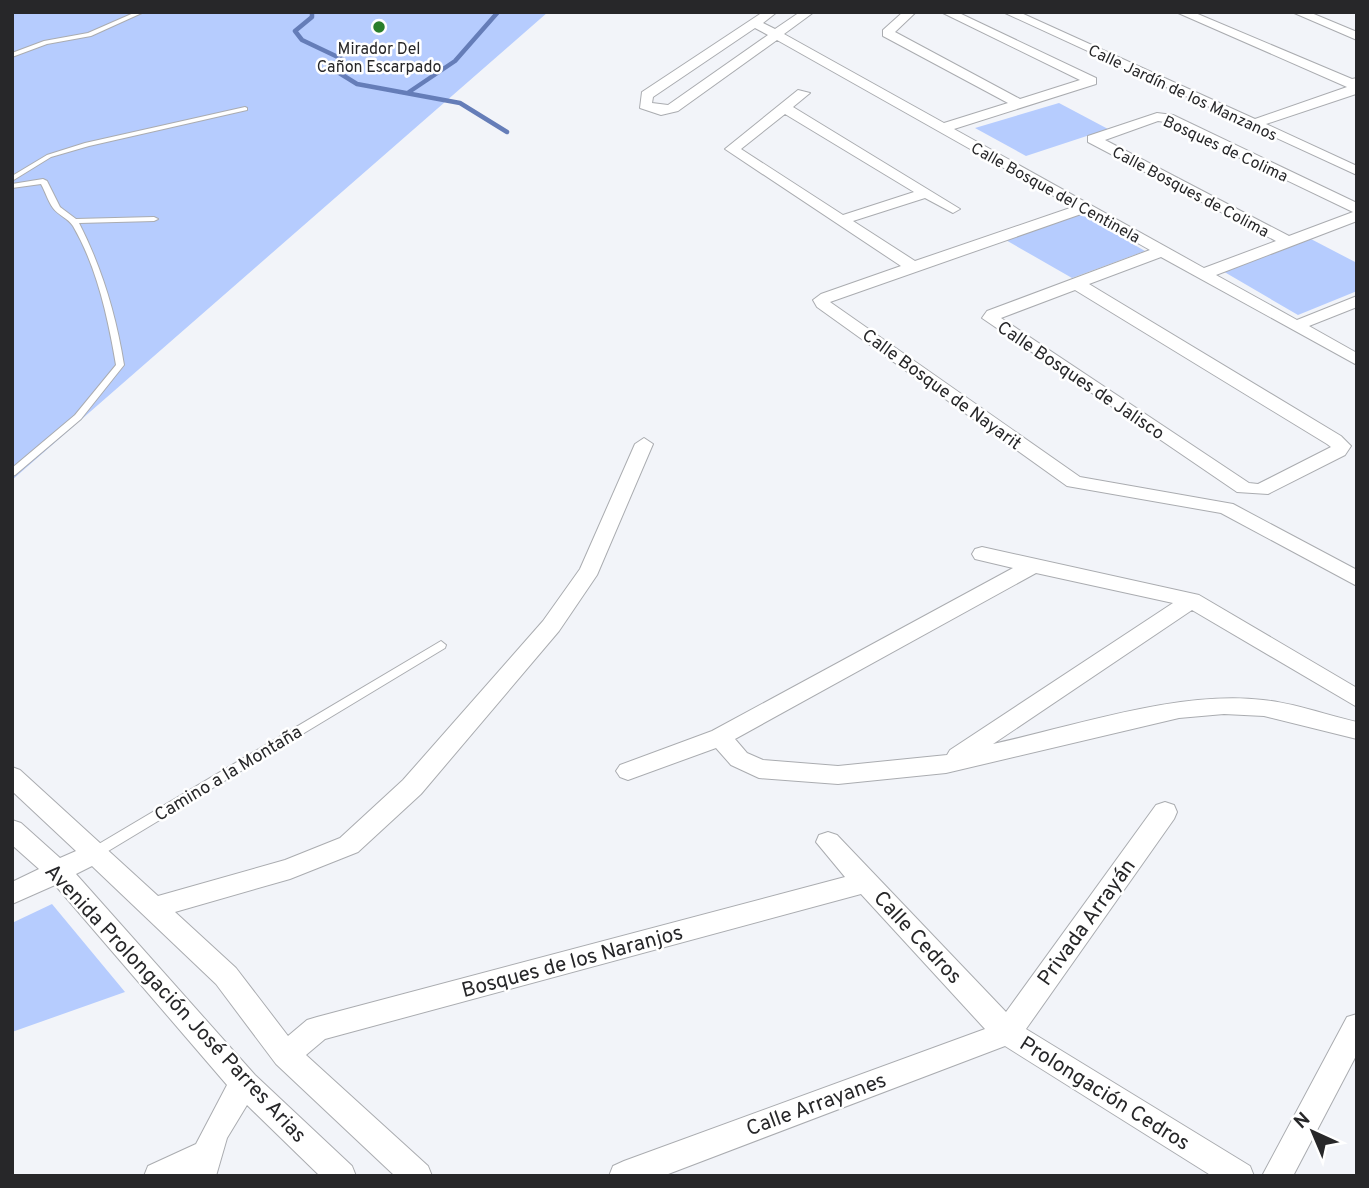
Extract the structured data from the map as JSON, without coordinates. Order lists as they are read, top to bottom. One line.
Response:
{"streets":{"street":["Calle Jardín de los Manzanos","Bosques de Colima","Calle Bosques de Colima","Calle Bosque del Centinela","Calle Bosques de Jalisco","Calle Bosque de Nayarit","Camino a la Montaña","Privada Arrayán","Calle Cedros","Bosques de los Naranjos","Avenida Prolongación José Parres Arias","Prolongación Cedros","Calle Arrayanes"]},"crossings":[["Bosques de Colima","Calle Bosques de Colima"],["Calle Bosques de Colima","Calle Bosque del Centinela"],["Calle Bosque del Centinela","Calle Bosques de Jalisco"],["Camino a la Montaña","Avenida Prolongación José Parres Arias"],["Privada Arrayán","Calle Cedros"],["Privada Arrayán","Prolongación Cedros"],["Privada Arrayán","Calle Arrayanes"],["Calle Cedros","Bosques de los Naranjos"],["Calle Cedros","Prolongación Cedros"],["Calle Cedros","Calle Arrayanes"],["Prolongación Cedros","Calle Arrayanes"]],"places":["Mirador Del Cañon Escarpado"],"north":"top left"}
